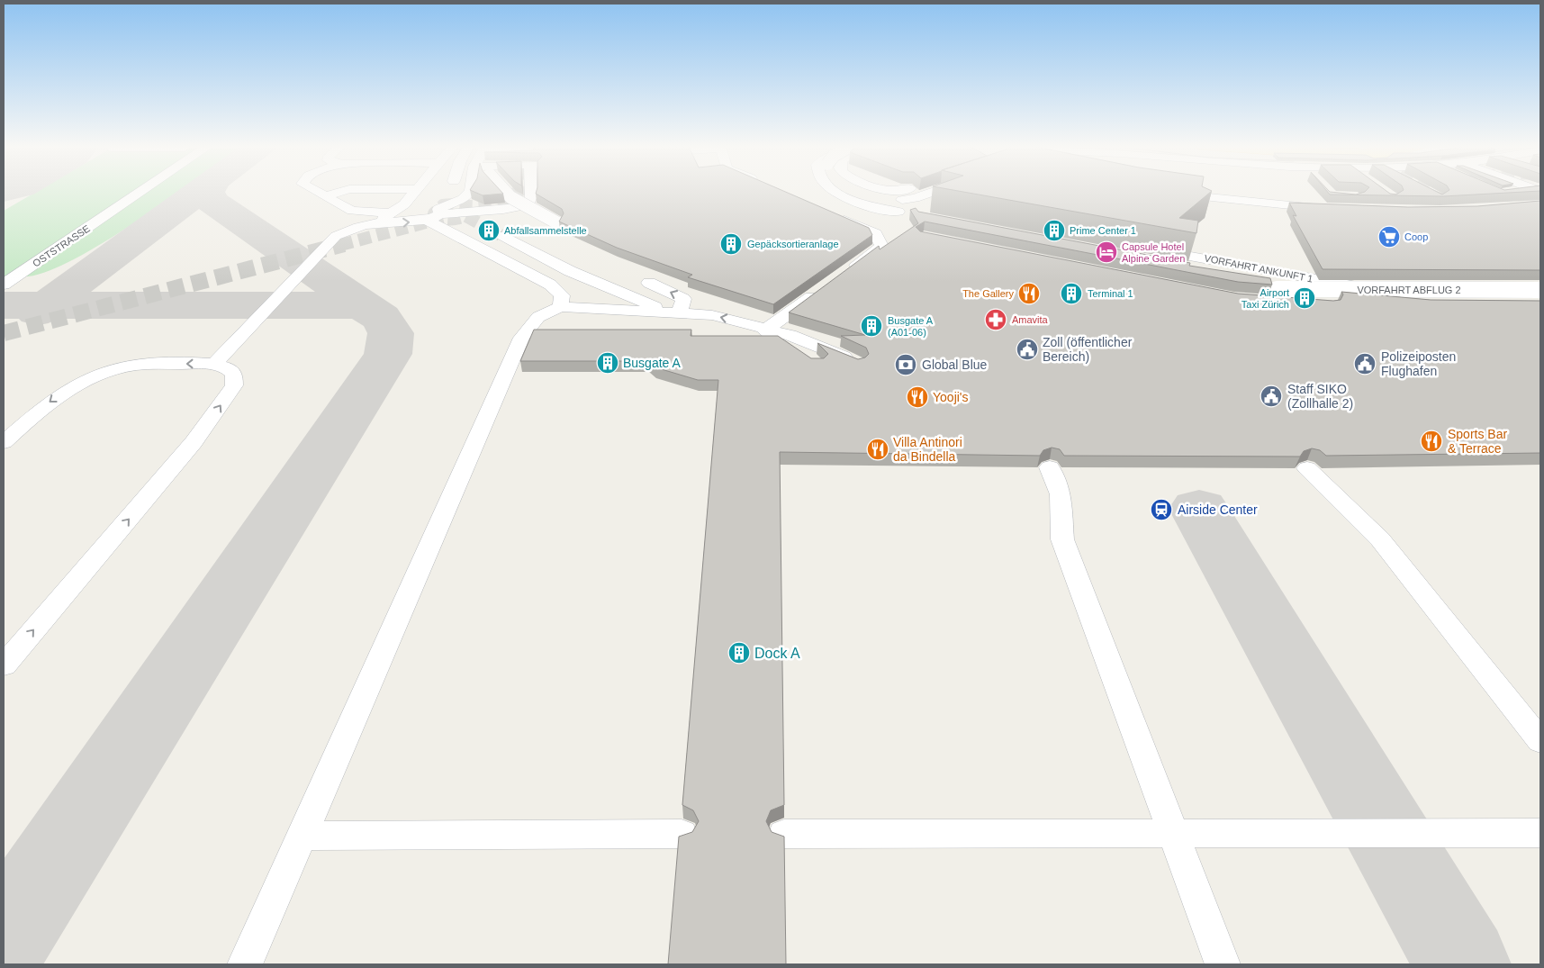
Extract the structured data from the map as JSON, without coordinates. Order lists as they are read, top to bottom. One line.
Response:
{"streets":{"lane":["OSTSTRASSE","VORFAHRT ANKUNFT 1","VORFAHRT ABFLUG 2"]},"places":{"building":["Abfallsammelstelle","Prime Center 1","Gepäcksortieranlage","Terminal 1","Airport Taxi Zürich","Busgate A (A01-06)","Busgate A","Dock A"],"supermarket":["Coop"],"hotel":["Capsule Hotel Alpine Garden"],"restaurant":["The Gallery","Yooji's","Sports Bar & Terrace","Villa Antinori da Bindella"],"pharmacy":["Amavita"],"public building":["Zoll (öffentlicher Bereich)","Polizeiposten Flughafen","Staff SIKO (Zollhalle 2)"],"bank":["Global Blue"],"station":["Airside Center"]}}
